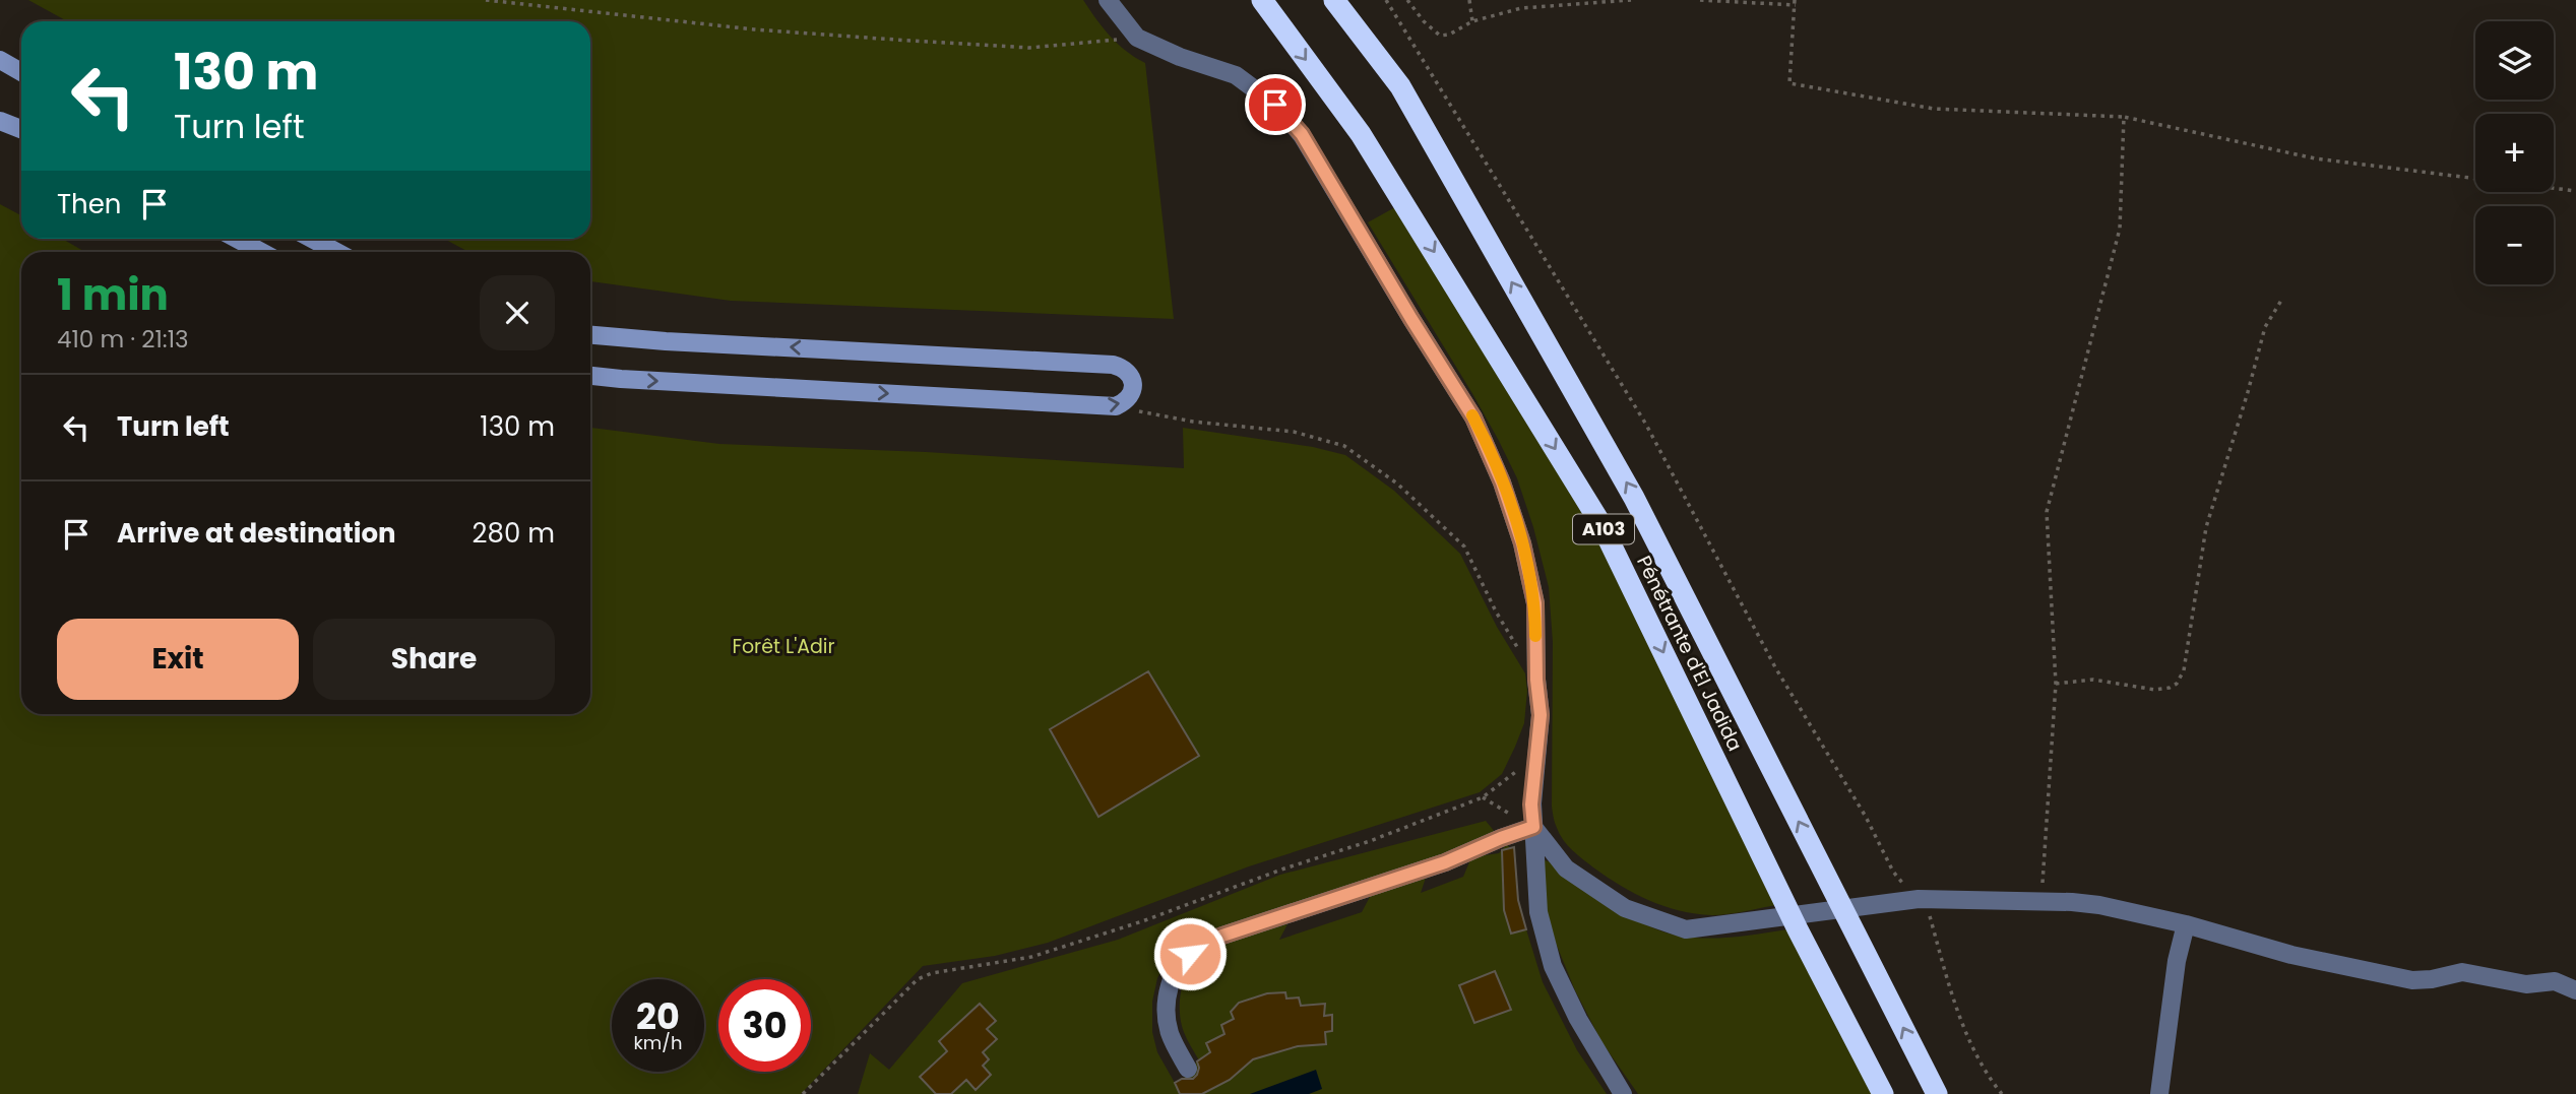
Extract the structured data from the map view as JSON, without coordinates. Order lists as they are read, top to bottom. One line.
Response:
{"streets":{"highway":["A103","Pénétrante d'El Jadida"]},"parks":["Forêt L'Adir"],"page":{"map_buttons":["+","−"],"turn":["130 m","Turn left"],"then":"Then","heading":["1 min","410 m · 21:13"],"list":[{"name":"Turn left","value":"130 m"},{"name":"Arrive at destination","value":"280 m"}],"buttons":["Exit","Share"],"speed":"20 km/h","limit":"30"}}
